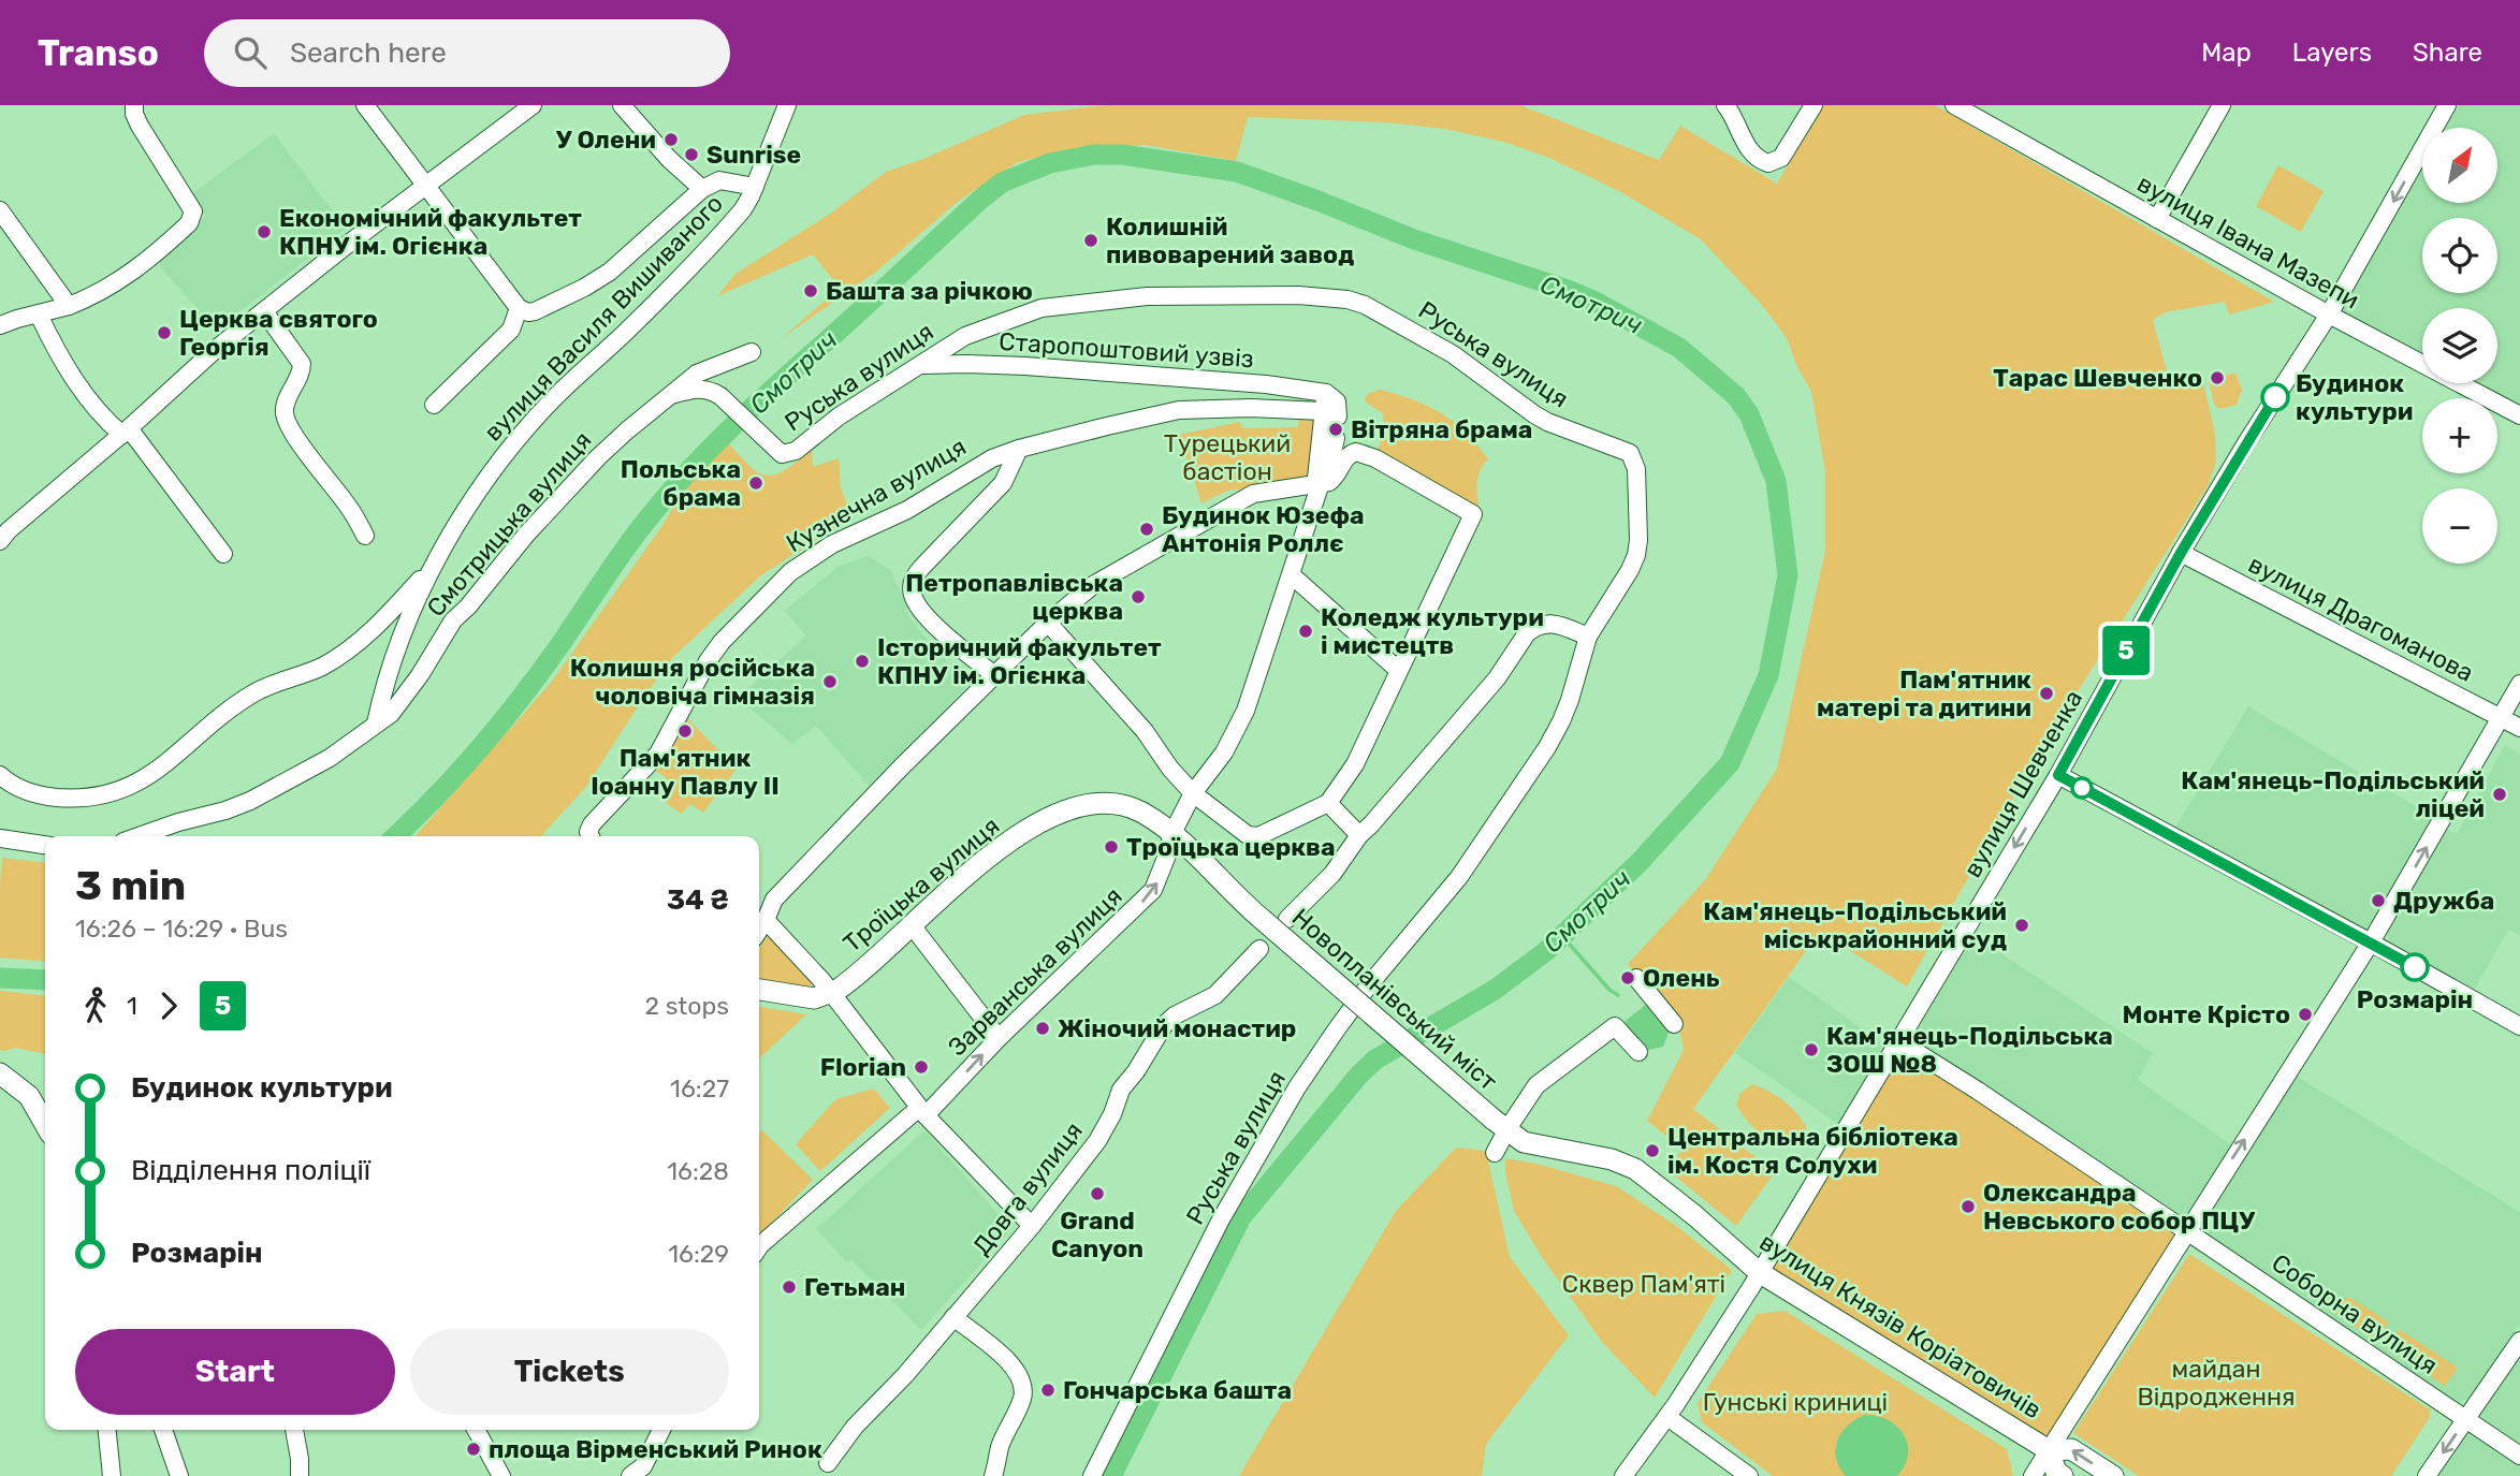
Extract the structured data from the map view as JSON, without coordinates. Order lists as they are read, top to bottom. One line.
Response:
{"streets":{"main road":["Троїцька вулиця","Новопланівський міст","вулиця Князів Коріатовичів"],"street":["вулиця Івана Мазепи","вулиця Василя Вишиваного","Старопоштовий узвіз","Руська вулиця","Кузнечна вулиця","Смотрицька вулиця","вулиця Драгоманова","вулиця Шевченка","Зарванська вулиця","Довга вулиця","Соборна вулиця"]},"crossings":[["вулиця Івана Мазепи","вулиця Шевченка"],["вулиця Василя Вишиваного","Смотрицька вулиця"],["Старопоштовий узвіз","Руська вулиця"],["Старопоштовий узвіз","Кузнечна вулиця"],["Руська вулиця","Смотрицька вулиця"],["вулиця Драгоманова","вулиця Шевченка"],["вулиця Шевченка","Соборна вулиця"],["вулиця Шевченка","вулиця Князів Коріатовичів"],["Троїцька вулиця","Зарванська вулиця"],["Троїцька вулиця","Новопланівський міст"],["Новопланівський міст","вулиця Князів Коріатовичів"]],"one_way":["Зарванська вулиця"],"water":["Смотрич"],"parks":["Турецький бастіон","Сквер Пам'яті","майдан Відродження","Гунські криниці"],"places":["У Олени","Sunrise","Економічний факультет КПНУ ім. Огієнка","Колишній пивоварений завод","Башта за річкою","Церква святого Георгія","Тарас Шевченко","Будинок культури","Вітряна брама","Польська брама","Будинок Юзефа Антонія Роллє","Петропавлівська церква","Коледж культури і мистецтв","Історичний факультет КПНУ ім. Огієнка","Колишня російська чоловіча гімназія","Пам'ятник матері та дитини","Пам'ятник Iоанну Павлу II","Кам'янець-Подільський ліцей","Троїцька церква","Дружба","Кам'янець-Подільський міськрайонний суд","Розмарін","Олень","Монте Крісто","Жіночий монастир","Кам'янець-Подільська ЗОШ №8","Florian","Центральна бібліотека ім. Костя Солухи","Grand Canyon","Олександра Невського собор ПЦУ","Гетьман","Гончарська башта","площа Вірменський Ринок"],"lines":["bus line 5"],"north":"top right","page":{"header":"Transo","search":"Search here","nav":["Map","Layers","Share"],"on_map":"5","map_buttons":["+","−"],"heading":["3 min","16:26 – 16:29 · Bus","34 ₴"],"legs":["1","5","2 stops"],"list":[{"name":"Будинок культури","value":"16:27"},{"name":"Відділення поліції","value":"16:28"},{"name":"Розмарін","value":"16:29"}],"buttons":["Start","Tickets"]}}
